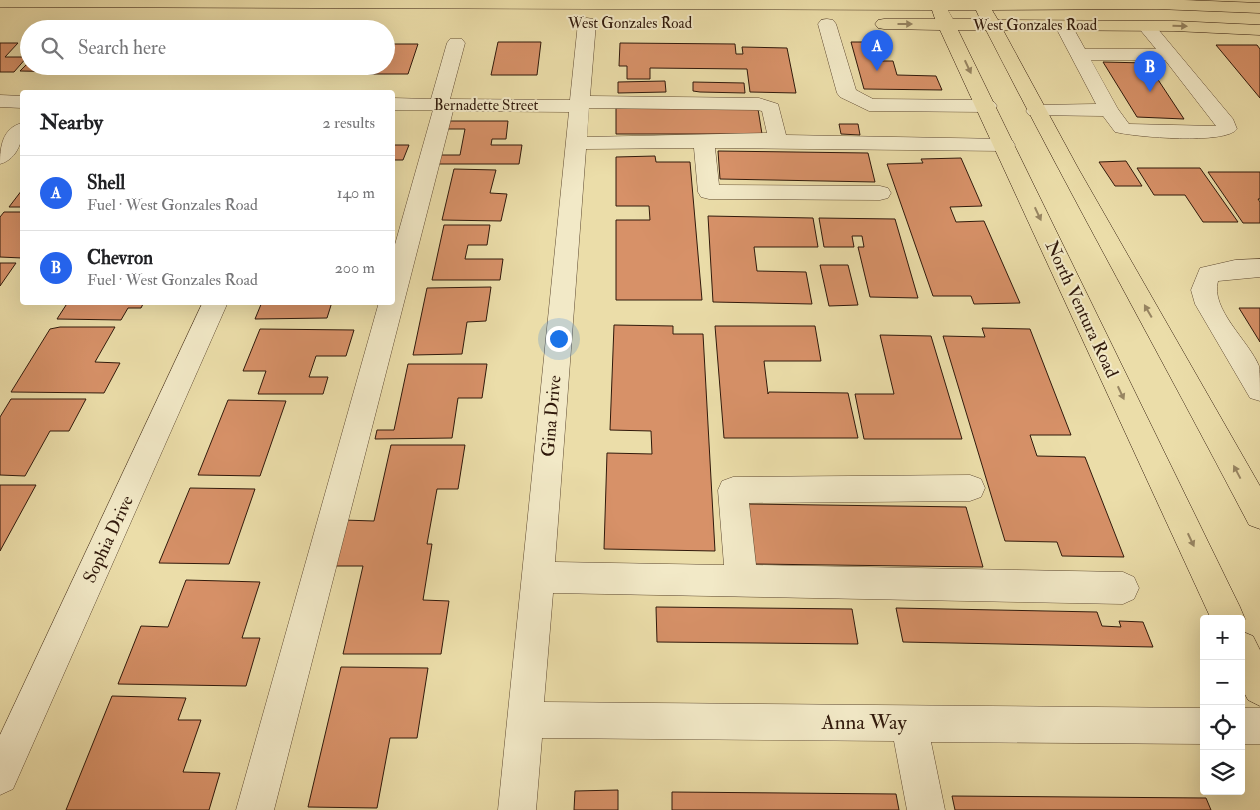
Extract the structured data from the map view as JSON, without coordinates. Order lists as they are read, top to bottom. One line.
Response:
{"streets":{"main road":["West Gonzales Road","North Ventura Road"],"street":["Bernadette Street","Gina Drive","Sophia Drive","Anna Way"]},"crossings":[["West Gonzales Road","North Ventura Road"],["Bernadette Street","Gina Drive"],["Gina Drive","Anna Way"]],"page":{"search":"Search here","pins":["A","B"],"heading":["Nearby","2 results"],"list":[{"mark":"A","name":"Shell","note":"Fuel · West Gonzales Road","value":"140 m"},{"mark":"B","name":"Chevron","note":"Fuel · West Gonzales Road","value":"200 m"}],"map_buttons":["+","−"]}}
